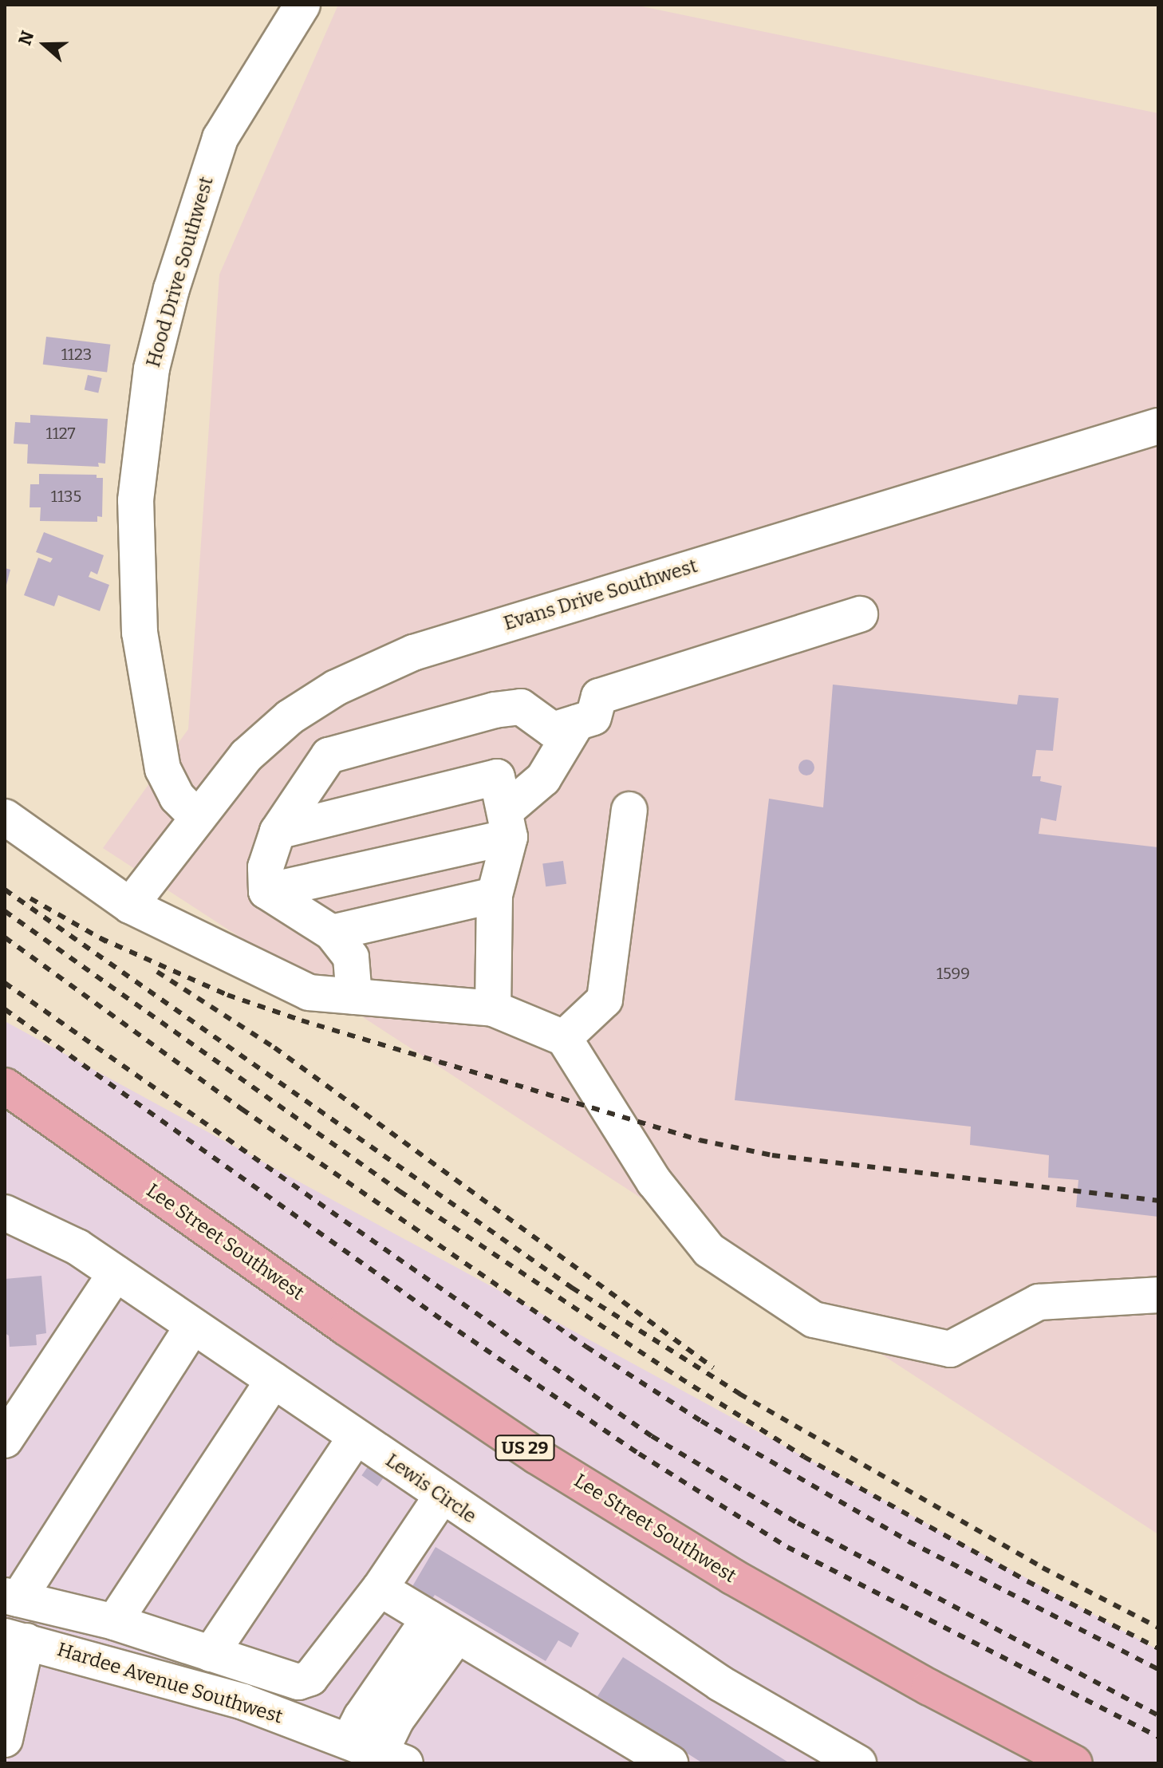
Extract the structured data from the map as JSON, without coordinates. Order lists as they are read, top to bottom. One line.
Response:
{"streets":{"main road":["Lee Street Southwest","US 29"],"street":["Hood Drive Southwest","Evans Drive Southwest","Lewis Circle","Hardee Avenue Southwest"]},"crossings":[["Hood Drive Southwest","Evans Drive Southwest"]],"house_numbers":["1123","1127","1135","1599"],"north":"left"}
